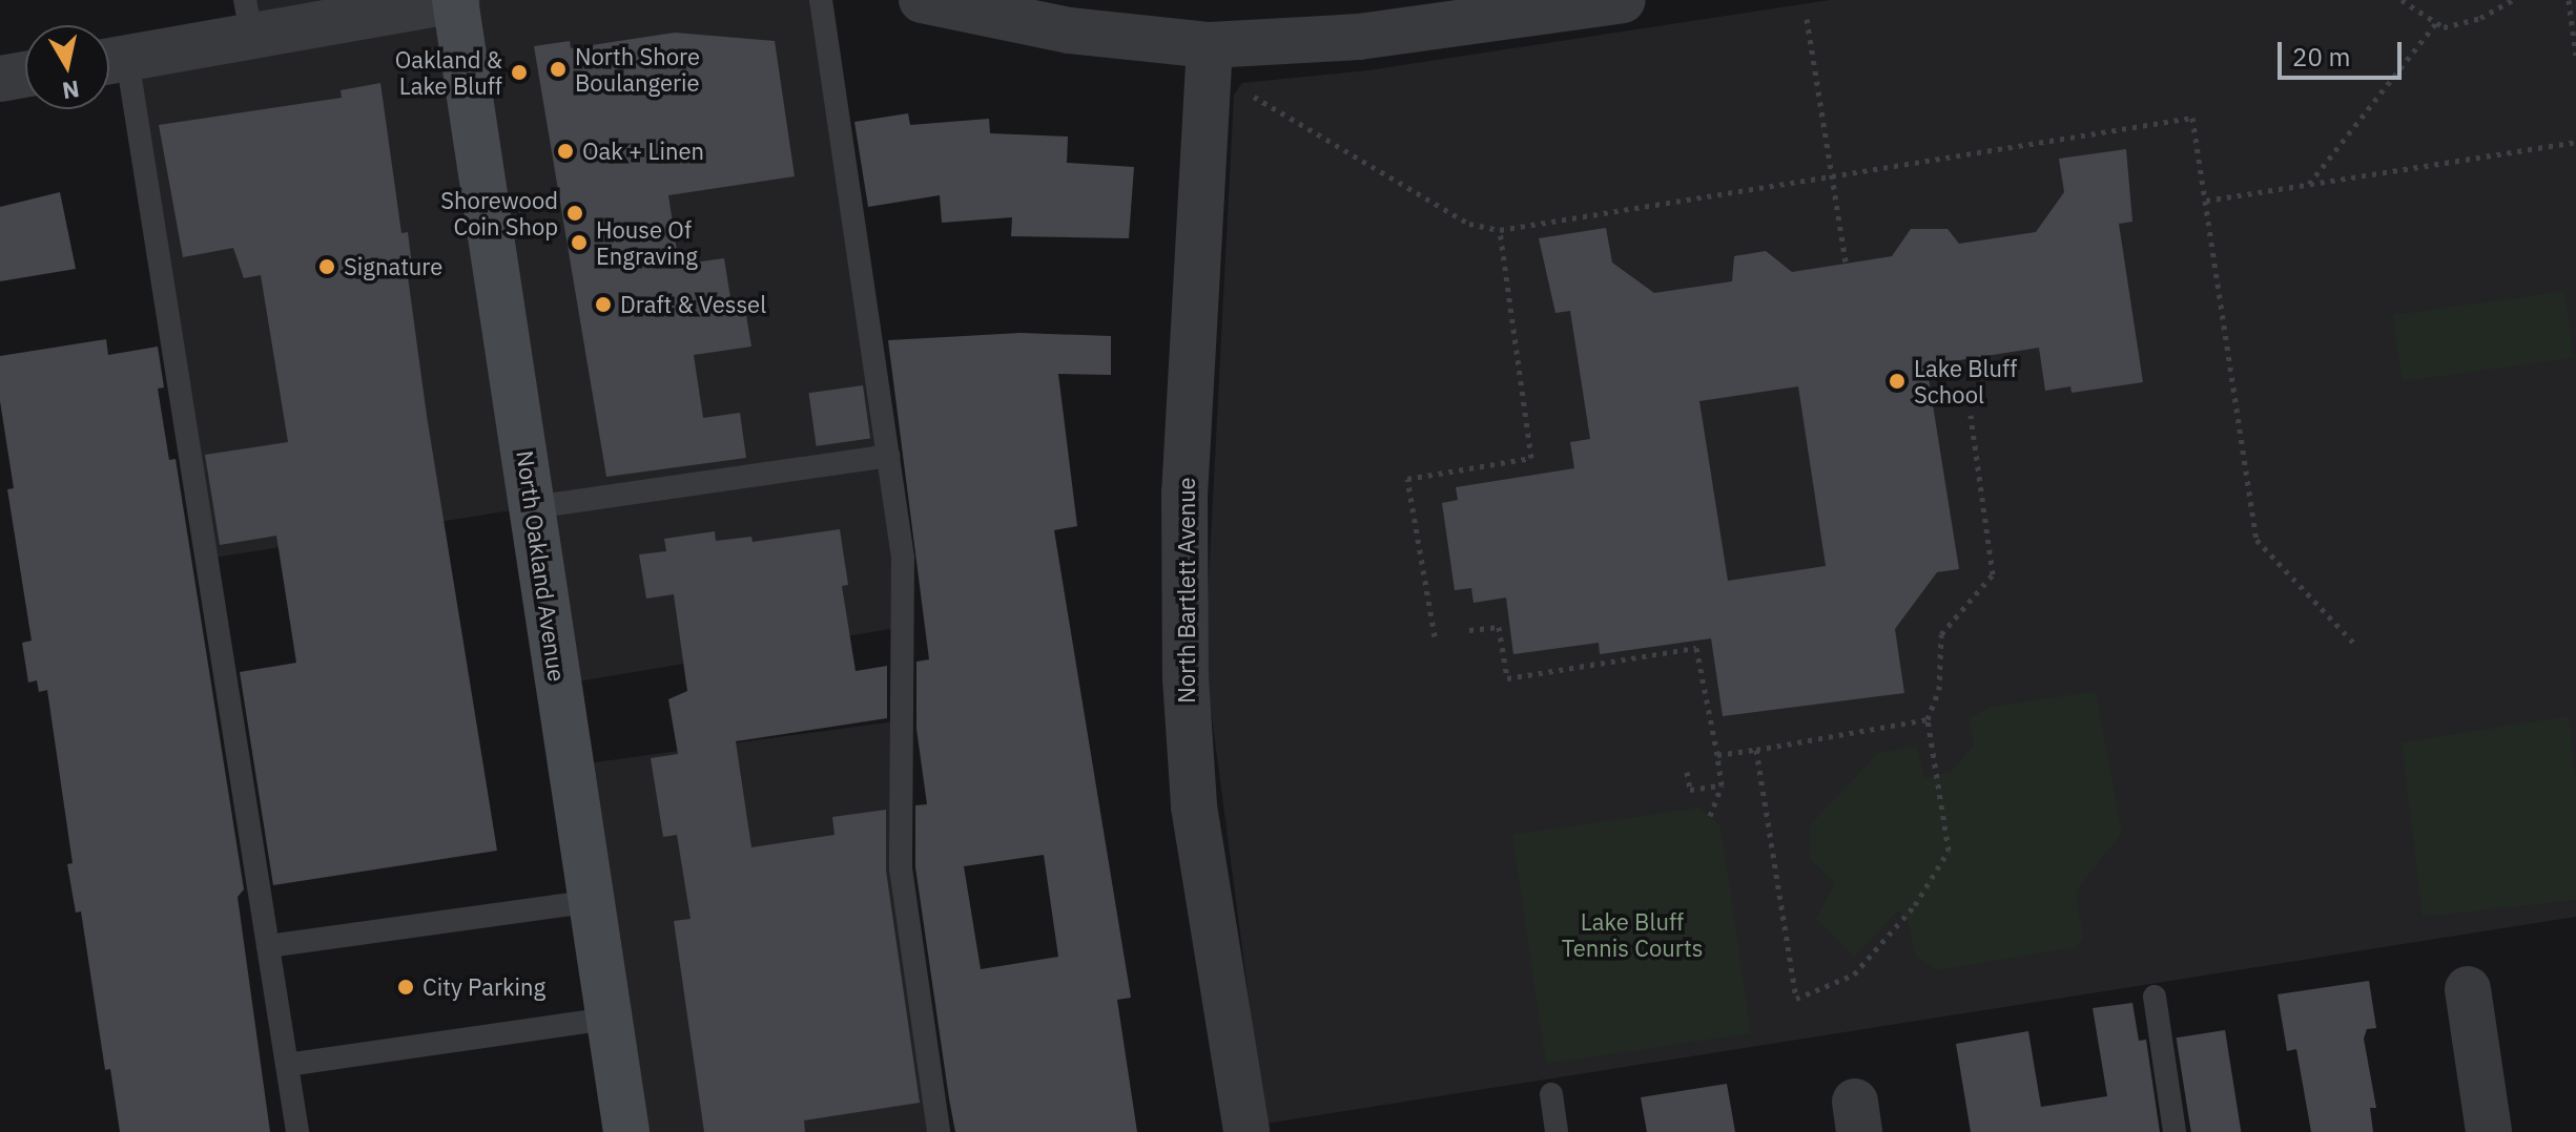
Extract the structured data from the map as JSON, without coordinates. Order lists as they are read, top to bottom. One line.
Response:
{"streets":{"main road":["North Oakland Avenue"],"street":["North Bartlett Avenue"]},"parks":["Lake Bluff Tennis Courts"],"places":["North Shore Boulangerie","Oakland & Lake Bluff","Oak + Linen","Shorewood Coin Shop","House Of Engraving","Signature","Draft & Vessel","Lake Bluff School","City Parking"],"scale_bar":"20 m","north":"bottom"}
